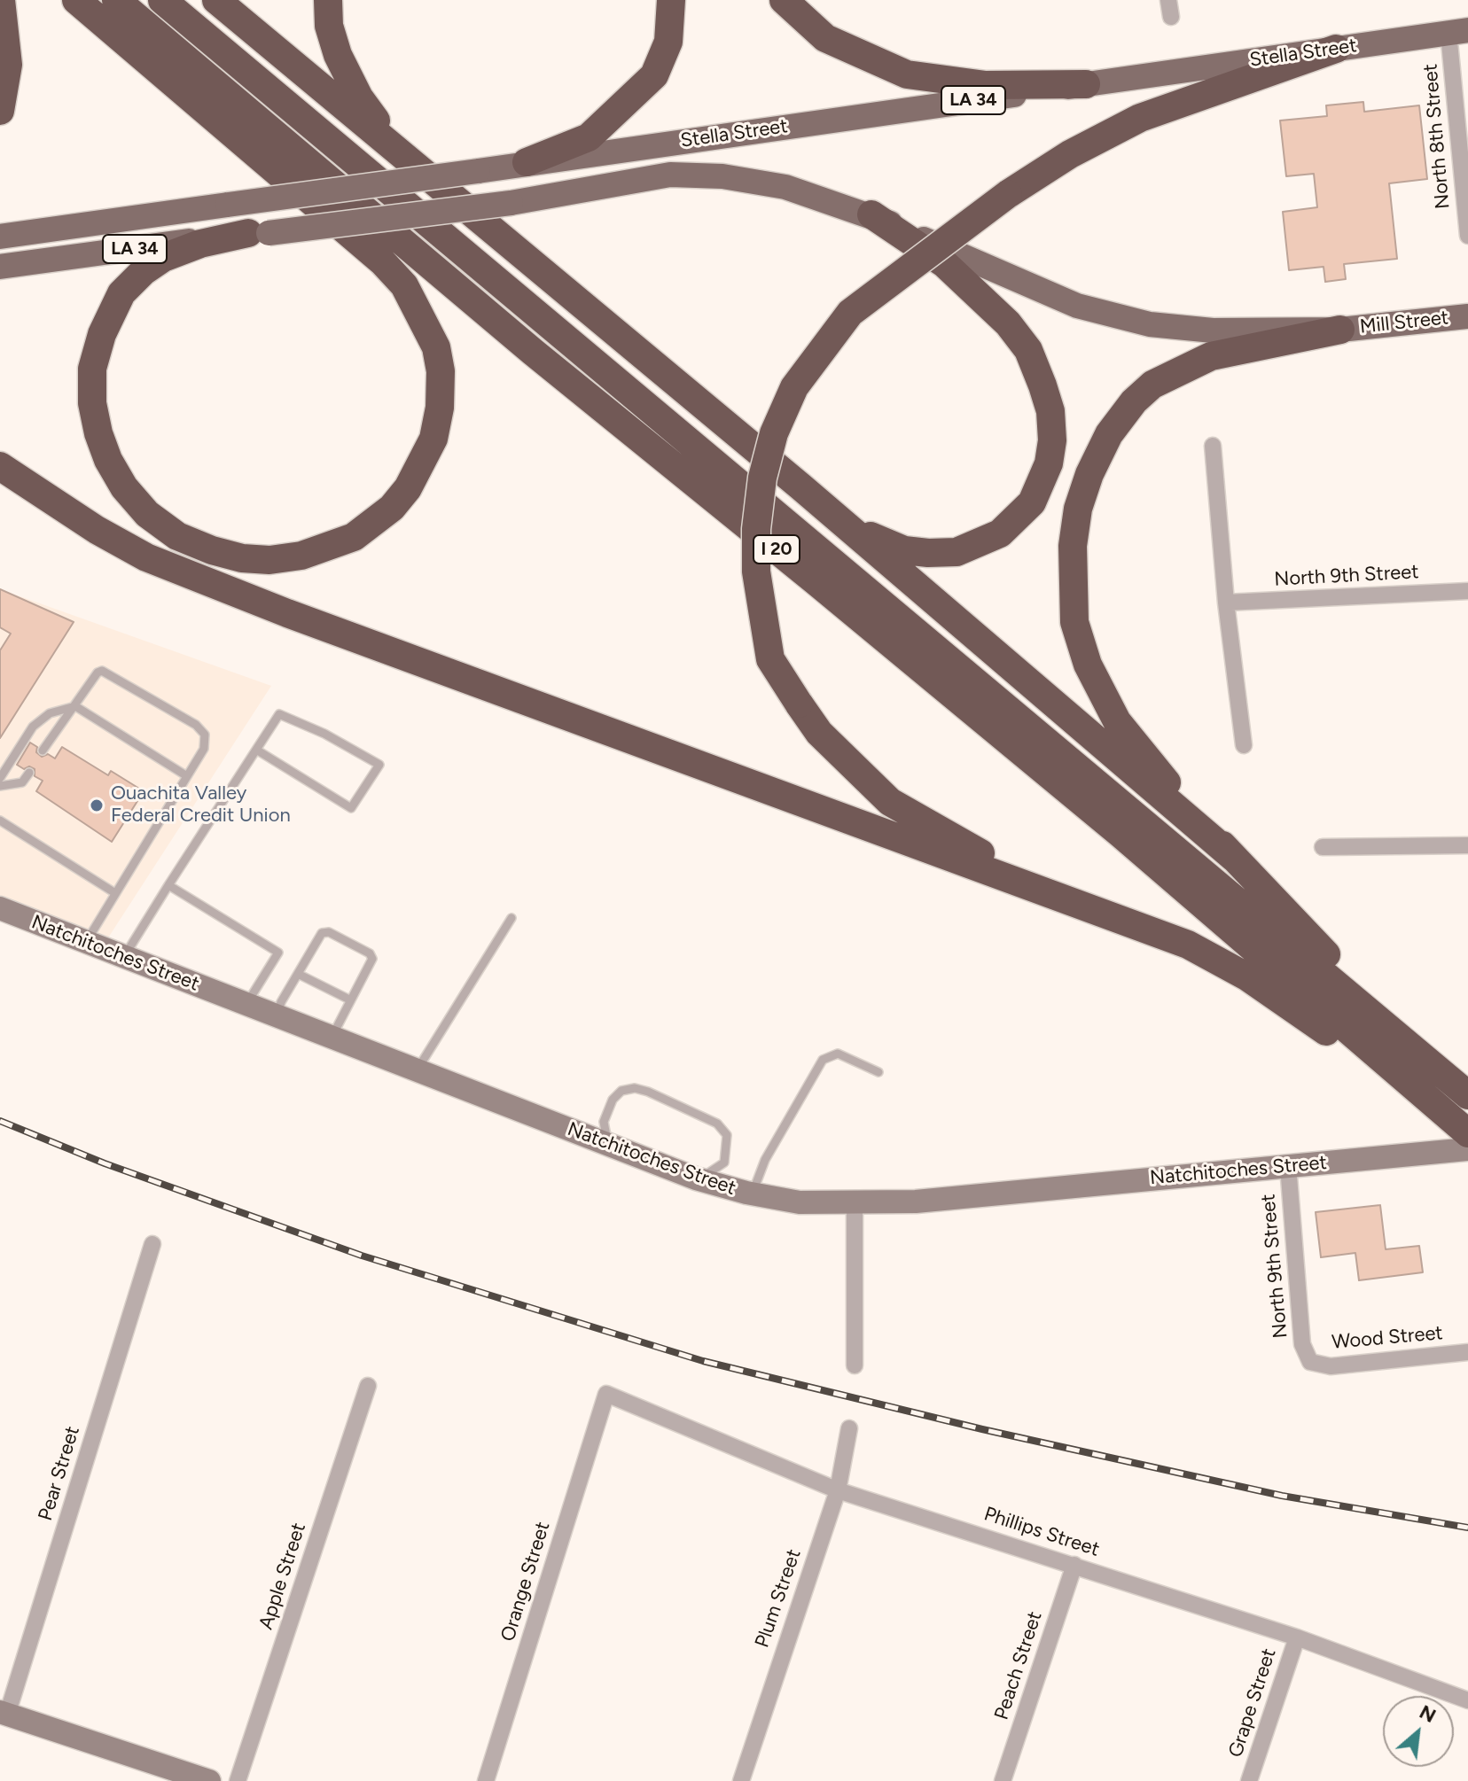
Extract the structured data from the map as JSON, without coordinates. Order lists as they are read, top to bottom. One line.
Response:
{"streets":{"highway":["I 20"],"main road":["Stella Street","LA 34","Mill Street"],"street":["North 8th Street","North 9th Street","Natchitoches Street","Wood Street","Pear Street","Phillips Street","Apple Street","Orange Street","Plum Street","Peach Street","Grape Street"]},"crossings":[["Stella Street","North 8th Street"],["Stella Street","Mill Street"],["North 9th Street","Natchitoches Street"],["North 9th Street","Wood Street"],["Phillips Street","Orange Street"],["Phillips Street","Plum Street"],["Phillips Street","Peach Street"],["Phillips Street","Grape Street"]],"places":["Ouachita Valley Federal Credit Union"],"north":"top right"}
